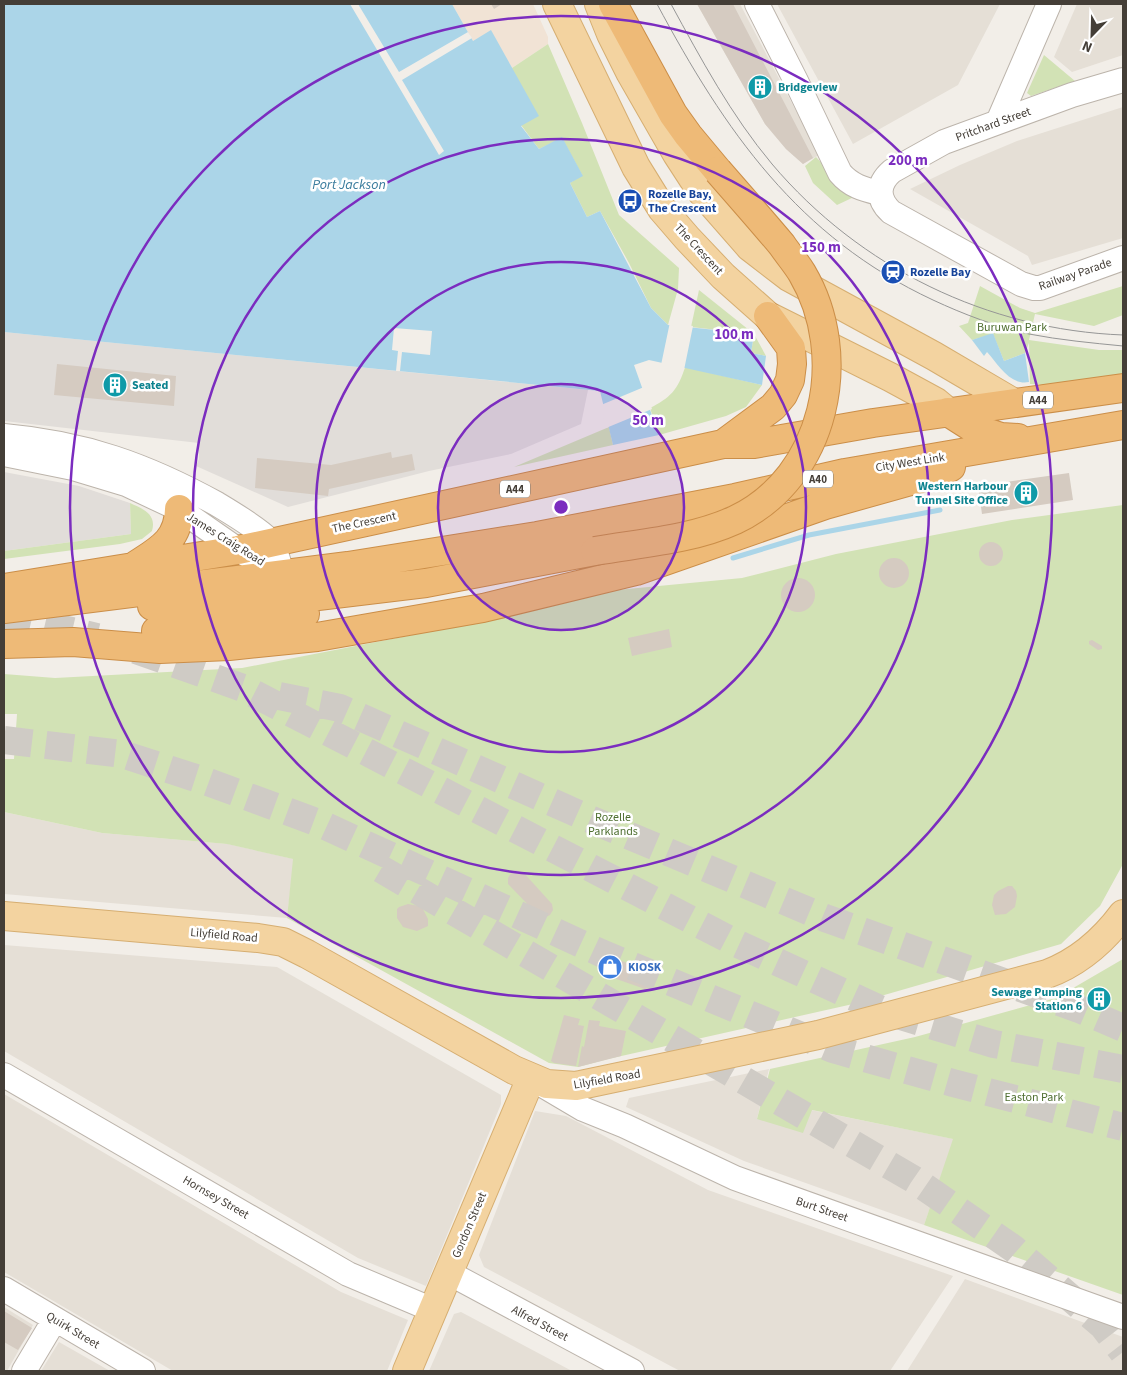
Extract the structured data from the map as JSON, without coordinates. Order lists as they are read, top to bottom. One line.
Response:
{"streets":{"highway":["The Crescent","A44","City West Link","A40"],"main road":["Lilyfield Road","Gordon Street"],"street":["Pritchard Street","Railway Parade","James Craig Road","Hornsey Street","Burt Street","Alfred Street","Quirk Street"]},"crossings":[["Pritchard Street","Railway Parade"],["The Crescent","A44"],["The Crescent","James Craig Road"],["City West Link","James Craig Road"],["Lilyfield Road","Burt Street"],["Lilyfield Road","Gordon Street"],["Hornsey Street","Gordon Street"],["Burt Street","Gordon Street"],["Gordon Street","Alfred Street"]],"water":["Port Jackson"],"parks":["Buruwan Park","Rozelle Parklands","Easton Park"],"places":{"building":["Bridgeview","Seated","Western Harbour Tunnel Site Office","Sewage Pumping Station 6"],"bus stop":["Rozelle Bay, The Crescent"],"station":["Rozelle Bay"],"shop":["KIOSK"]},"north":"bottom left","rings":["200 m","150 m","100 m","50 m"]}
